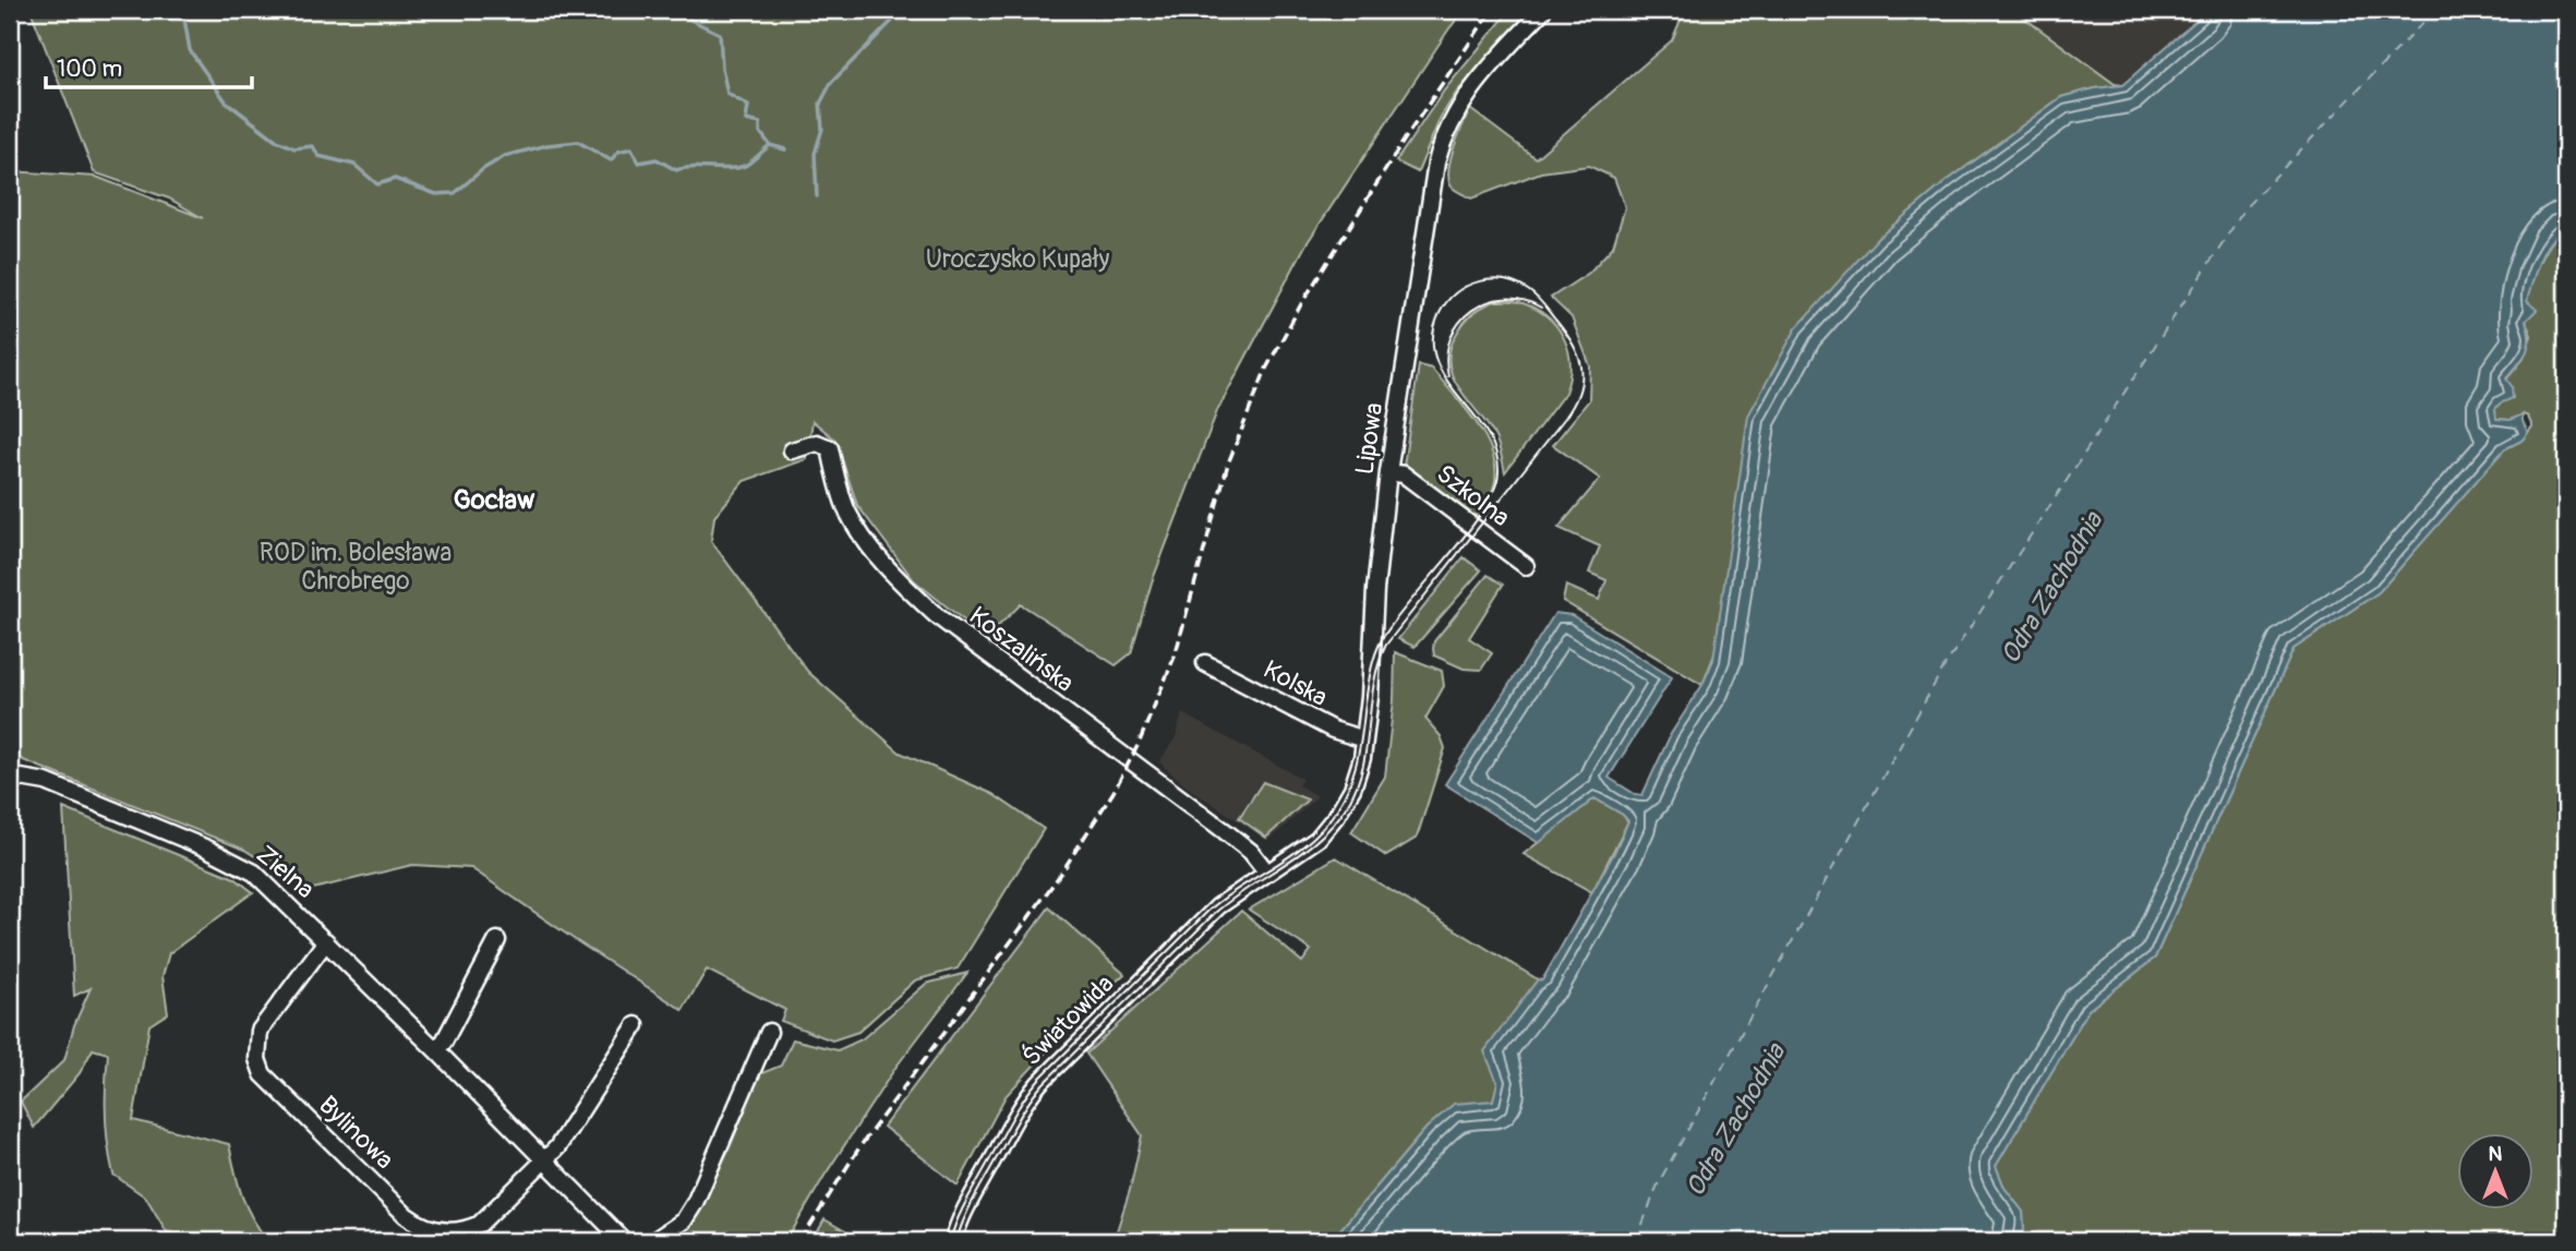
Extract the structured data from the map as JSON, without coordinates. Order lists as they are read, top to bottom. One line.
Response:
{"streets":{"street":["Lipowa","Szkolna","Koszalińska","Kolska","Zielna","Światowida","Bylinowa"]},"crossings":[["Lipowa","Szkolna"],["Lipowa","Koszalińska"],["Lipowa","Kolska"],["Lipowa","Światowida"],["Koszalińska","Światowida"],["Zielna","Bylinowa"]],"districts":["Gocław"],"water":["Odra Zachodnia"],"parks":["Uroczysko Kupały","ROD im. Bolesława Chrobrego"],"scale_bar":"100 m","north":"top"}
